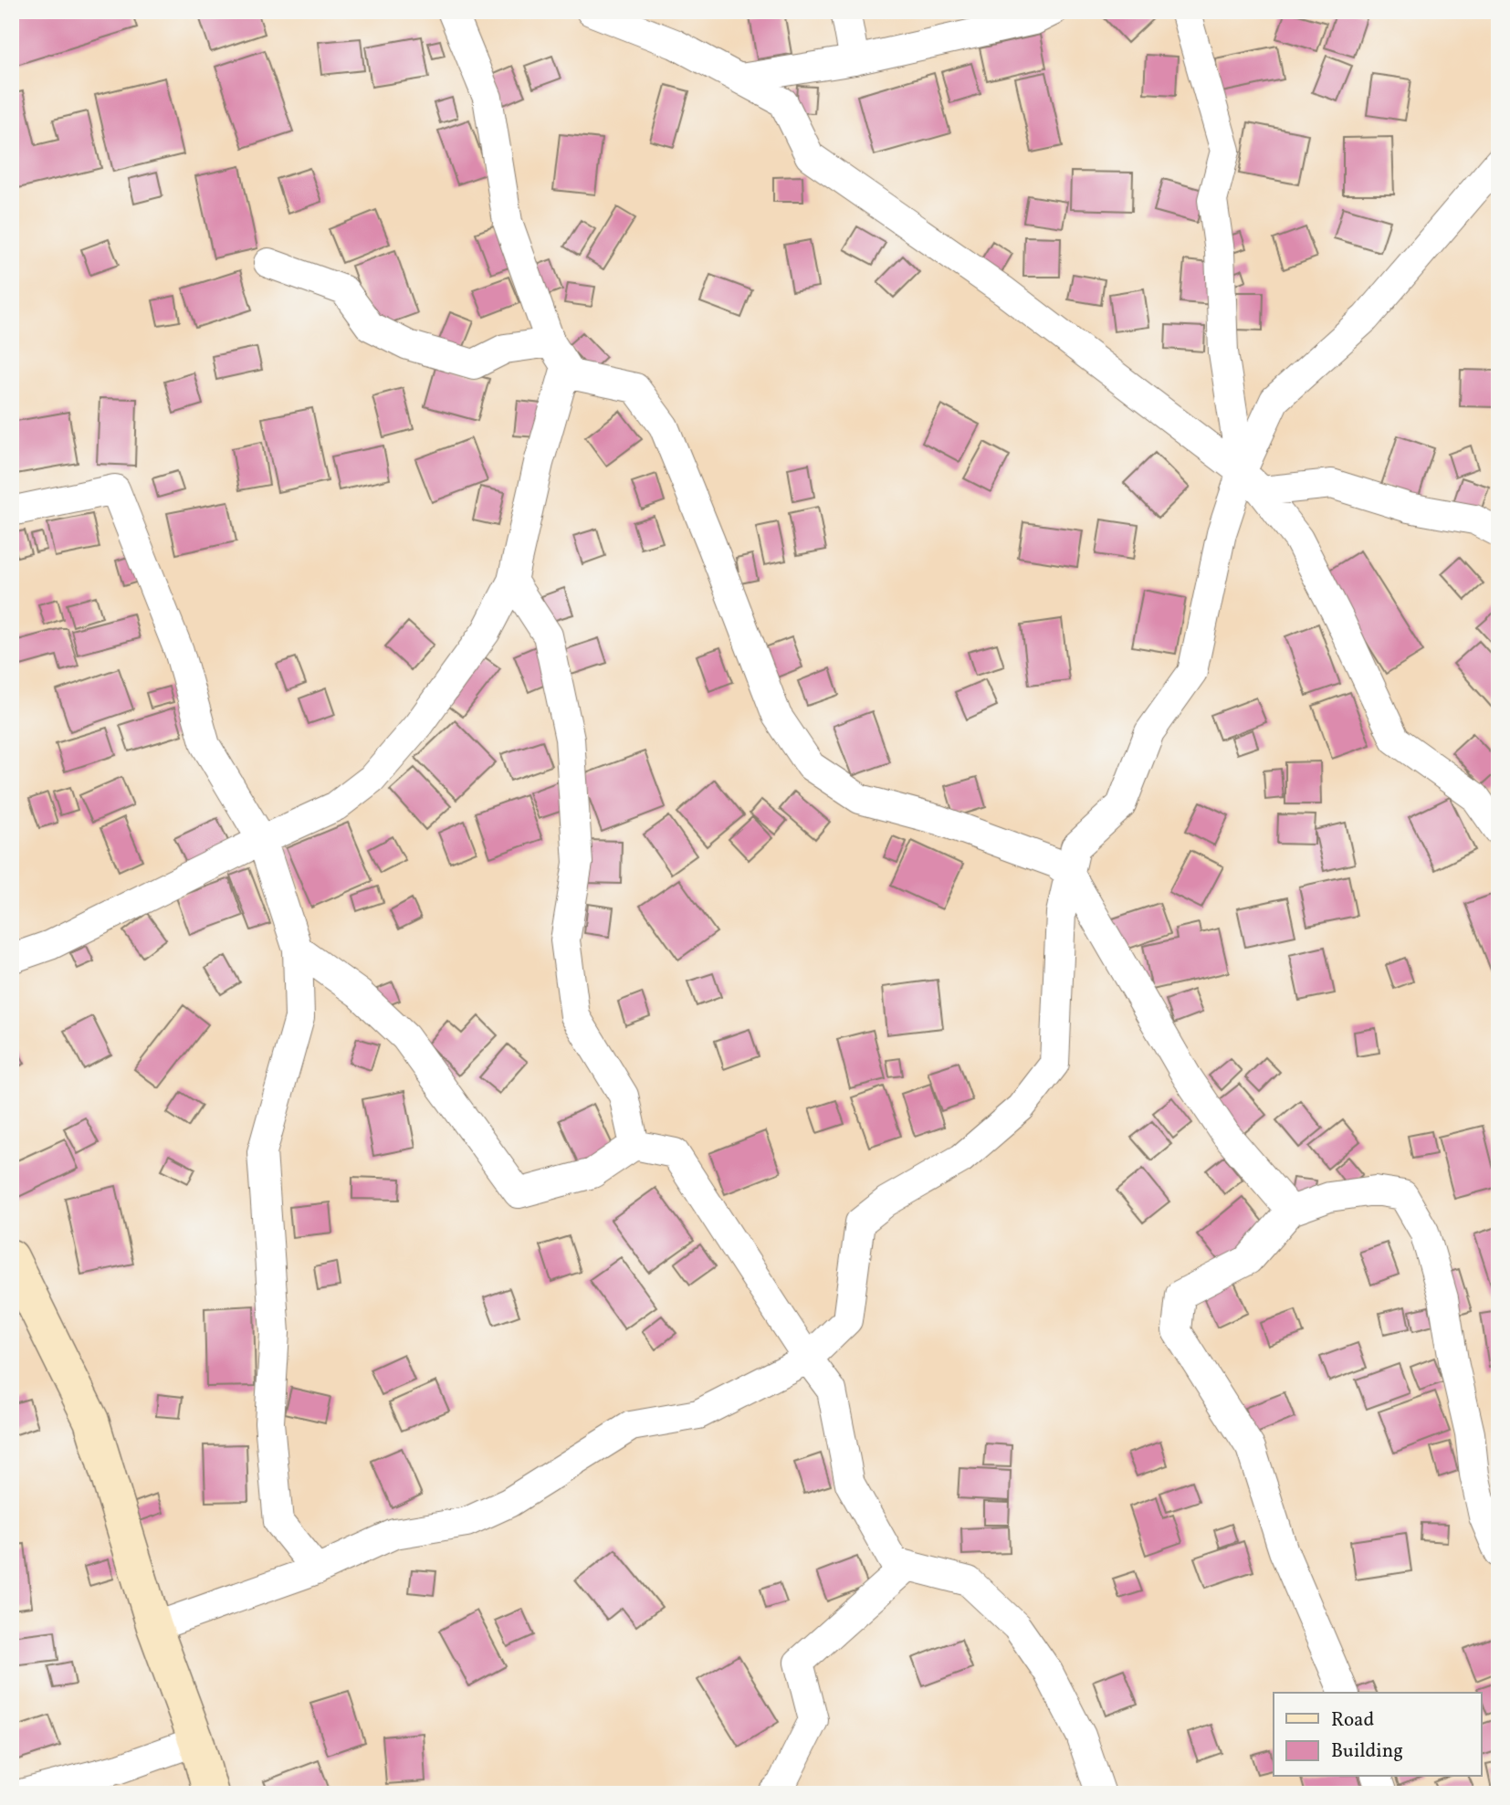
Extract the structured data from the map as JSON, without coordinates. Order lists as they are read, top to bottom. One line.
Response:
{"legend":["Road","Building"]}
